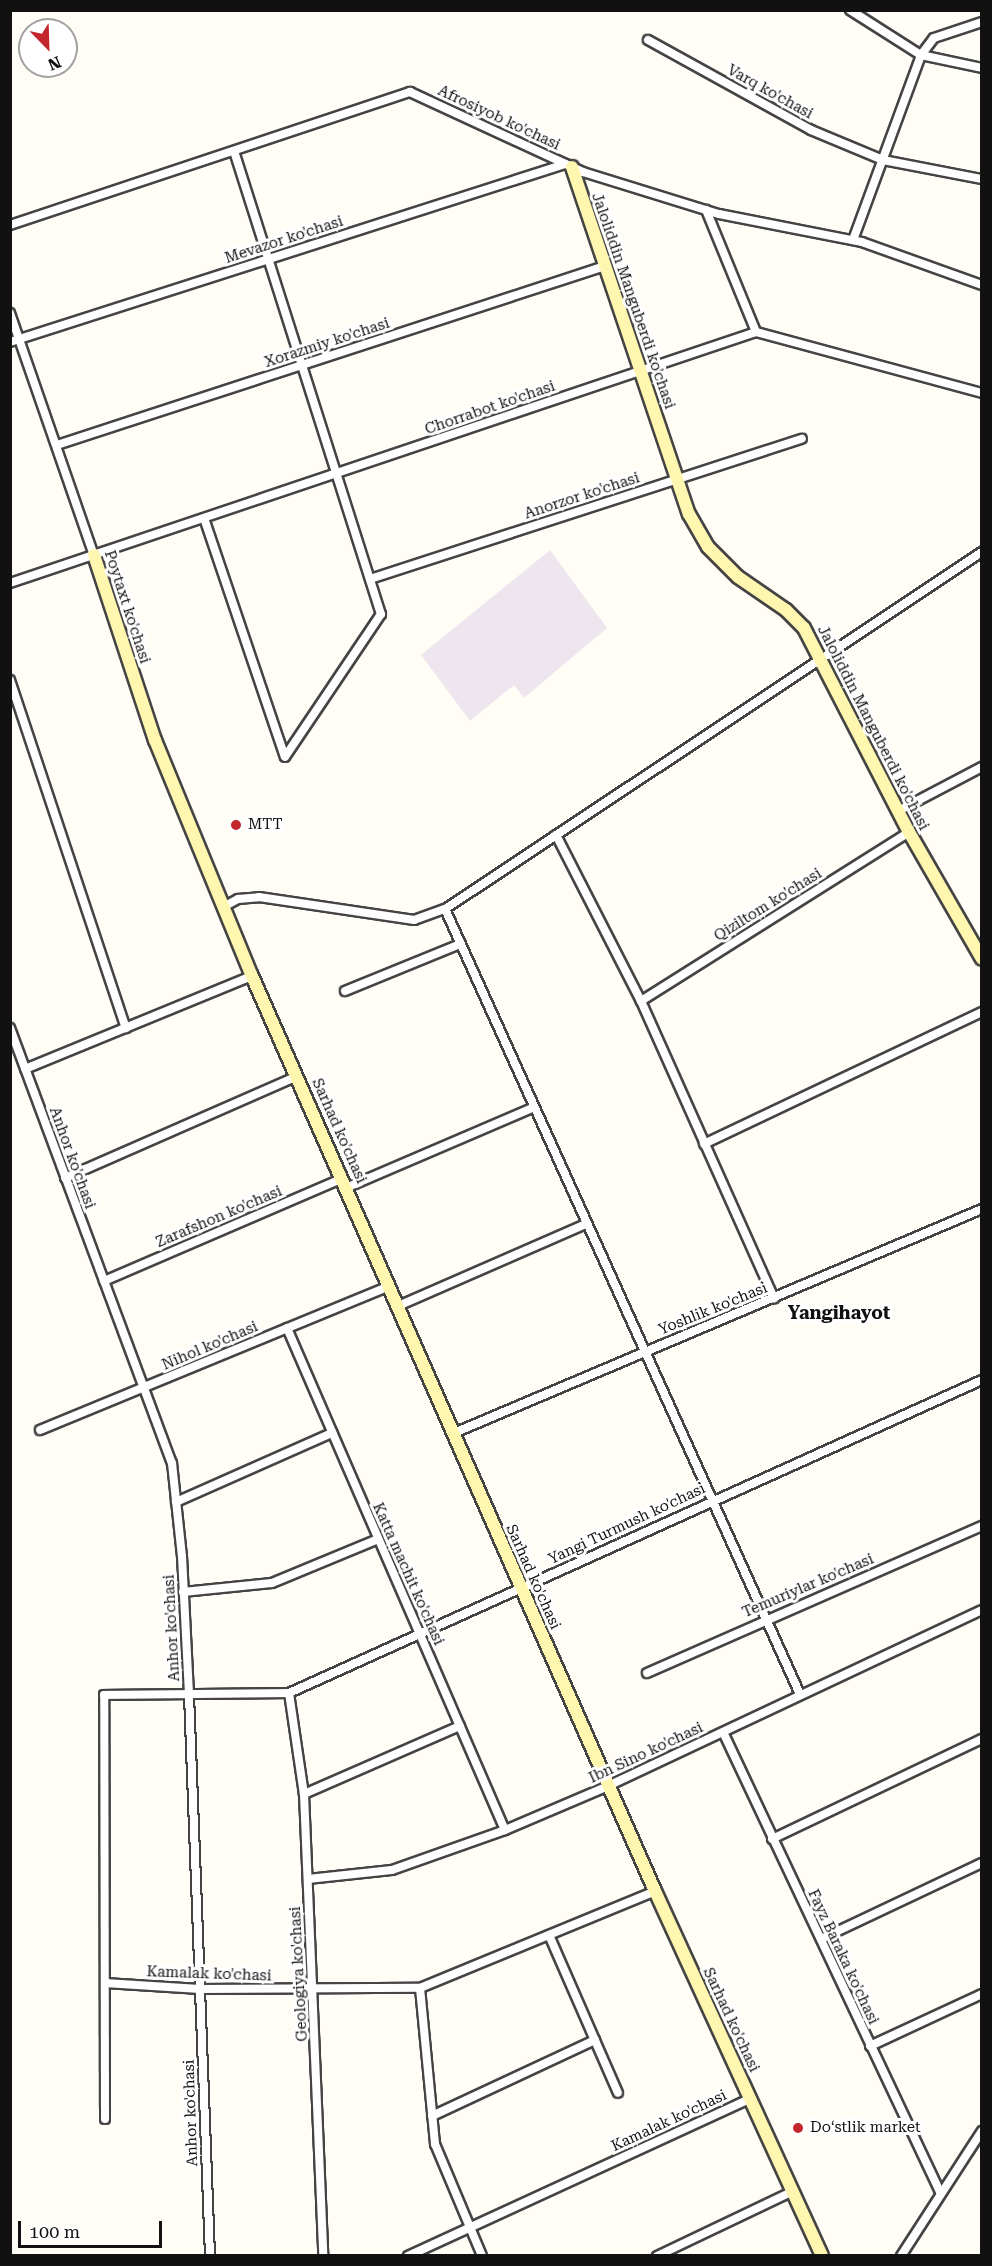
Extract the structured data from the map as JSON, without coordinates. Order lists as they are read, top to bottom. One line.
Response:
{"streets":{"street":["Varq ko'chasi","Afrosiyob ko'chasi","Mevazor ko'chasi","Jaloliddin Manguberdi ko'chasi","Xorazmiy ko'chasi","Chorrabot ko'chasi","Anorzor ko'chasi","Poytaxt ko'chasi","Qiziltom ko'chasi","Sarhad ko'chasi","Anhor ko'chasi","Zarafshon ko'chasi","Yoshlik ko'chasi","Nihol ko'chasi","Yangi Turmush ko'chasi","Katta machit ko'chasi","Temuriylar ko'chasi","Ibn Sino ko'chasi","Fayz Baraka ko'chasi","Kamalak ko'chasi","Geologiya ko'chasi"]},"crossings":[["Afrosiyob ko'chasi","Mevazor ko'chasi"],["Afrosiyob ko'chasi","Jaloliddin Manguberdi ko'chasi"],["Mevazor ko'chasi","Jaloliddin Manguberdi ko'chasi"],["Mevazor ko'chasi","Poytaxt ko'chasi"],["Jaloliddin Manguberdi ko'chasi","Xorazmiy ko'chasi"],["Jaloliddin Manguberdi ko'chasi","Chorrabot ko'chasi"],["Jaloliddin Manguberdi ko'chasi","Anorzor ko'chasi"],["Jaloliddin Manguberdi ko'chasi","Qiziltom ko'chasi"],["Xorazmiy ko'chasi","Poytaxt ko'chasi"],["Chorrabot ko'chasi","Poytaxt ko'chasi"],["Poytaxt ko'chasi","Sarhad ko'chasi"],["Sarhad ko'chasi","Zarafshon ko'chasi"],["Sarhad ko'chasi","Yoshlik ko'chasi"],["Sarhad ko'chasi","Nihol ko'chasi"],["Sarhad ko'chasi","Yangi Turmush ko'chasi"],["Sarhad ko'chasi","Ibn Sino ko'chasi"],["Sarhad ko'chasi","Kamalak ko'chasi"],["Anhor ko'chasi","Zarafshon ko'chasi"],["Anhor ko'chasi","Nihol ko'chasi"],["Anhor ko'chasi","Yangi Turmush ko'chasi"],["Anhor ko'chasi","Kamalak ko'chasi"],["Nihol ko'chasi","Katta machit ko'chasi"],["Yangi Turmush ko'chasi","Katta machit ko'chasi"],["Yangi Turmush ko'chasi","Kamalak ko'chasi"],["Yangi Turmush ko'chasi","Geologiya ko'chasi"],["Katta machit ko'chasi","Ibn Sino ko'chasi"],["Ibn Sino ko'chasi","Fayz Baraka ko'chasi"],["Ibn Sino ko'chasi","Geologiya ko'chasi"],["Kamalak ko'chasi","Geologiya ko'chasi"]],"districts":["Yangihayot"],"places":["MTT","Doʻstlik market"],"scale_bar":"100 m","north":"bottom right"}
